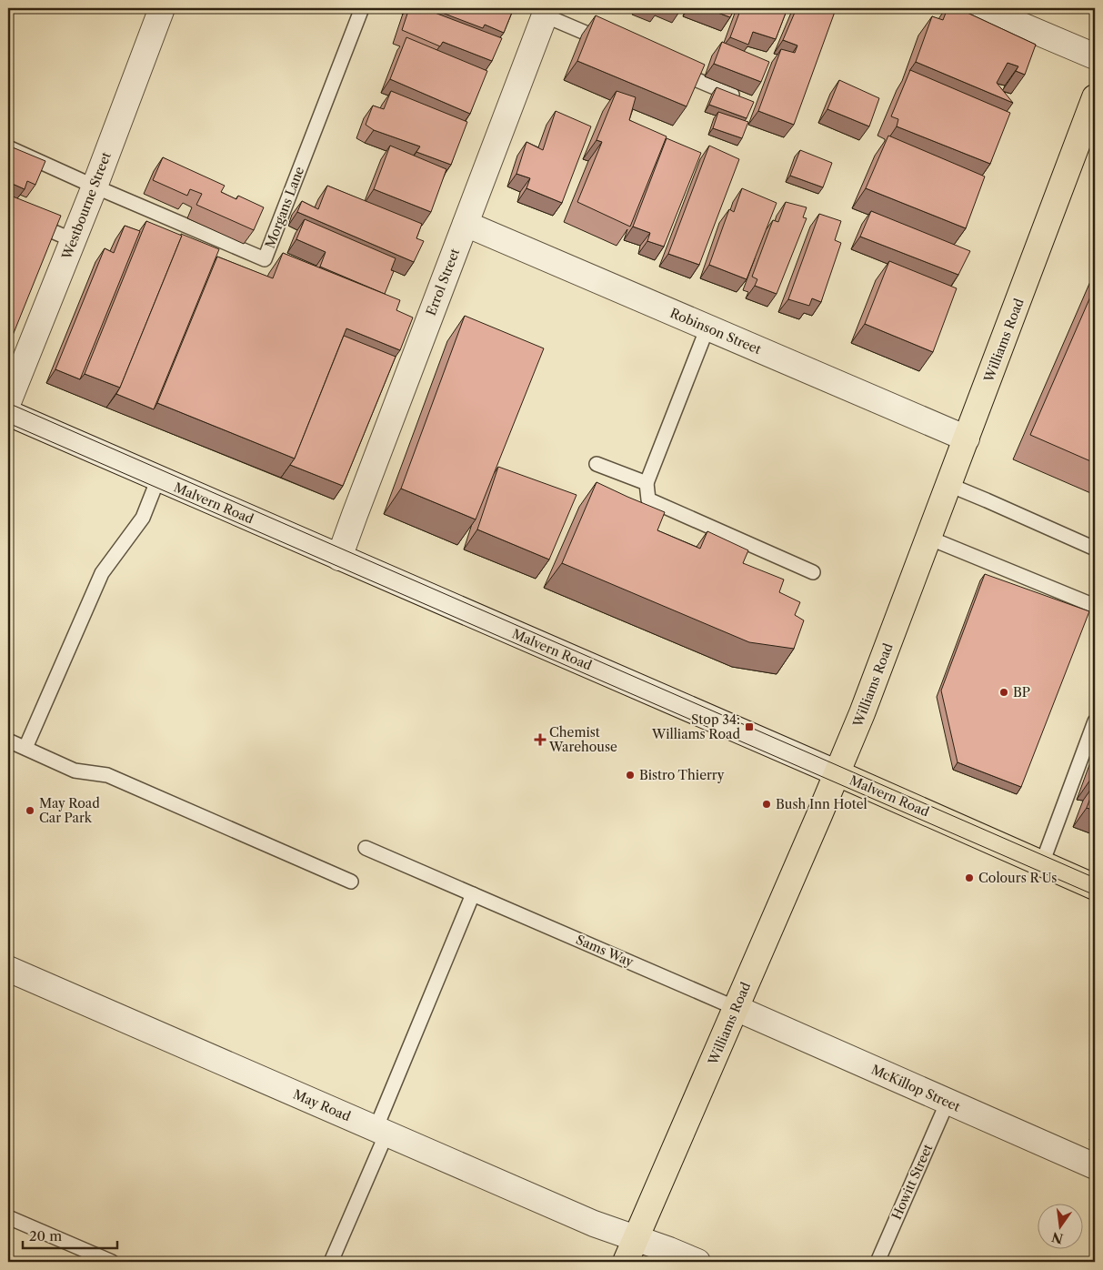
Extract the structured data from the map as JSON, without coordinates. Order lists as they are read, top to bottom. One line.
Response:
{"streets":{"main road":["Williams Road","Malvern Road"],"street":["Westbourne Street","Errol Street","Robinson Street","McKillop Street","May Road"],"lane":["Morgans Lane","Sams Way","Howitt Street"]},"crossings":[["Westbourne Street","Morgans Lane"],["Errol Street","Robinson Street"],["Errol Street","Malvern Road"],["Robinson Street","Williams Road"],["Williams Road","Malvern Road"],["Williams Road","Sams Way"],["Williams Road","McKillop Street"],["Williams Road","May Road"],["Sams Way","McKillop Street"],["McKillop Street","Howitt Street"]],"places":{"other":["BP","Bistro Thierry","Bush Inn Hotel","May Road Car Park","Colours R Us"],"transit":["Stop 34: Williams Road"],"health":["Chemist Warehouse"]},"scale_bar":"20 m","north":"bottom"}
